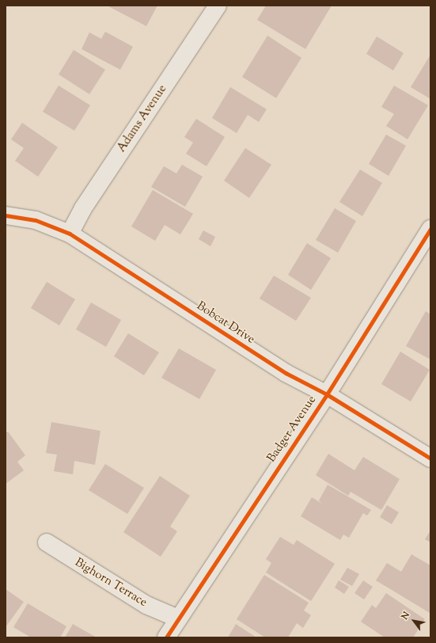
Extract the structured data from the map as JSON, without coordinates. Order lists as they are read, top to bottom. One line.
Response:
{"streets":{"street":["Adams Avenue","Bobcat Drive","Badger Avenue","Bighorn Terrace"]},"crossings":[["Adams Avenue","Bobcat Drive"],["Bobcat Drive","Badger Avenue"],["Badger Avenue","Bighorn Terrace"]],"north":"top left"}
